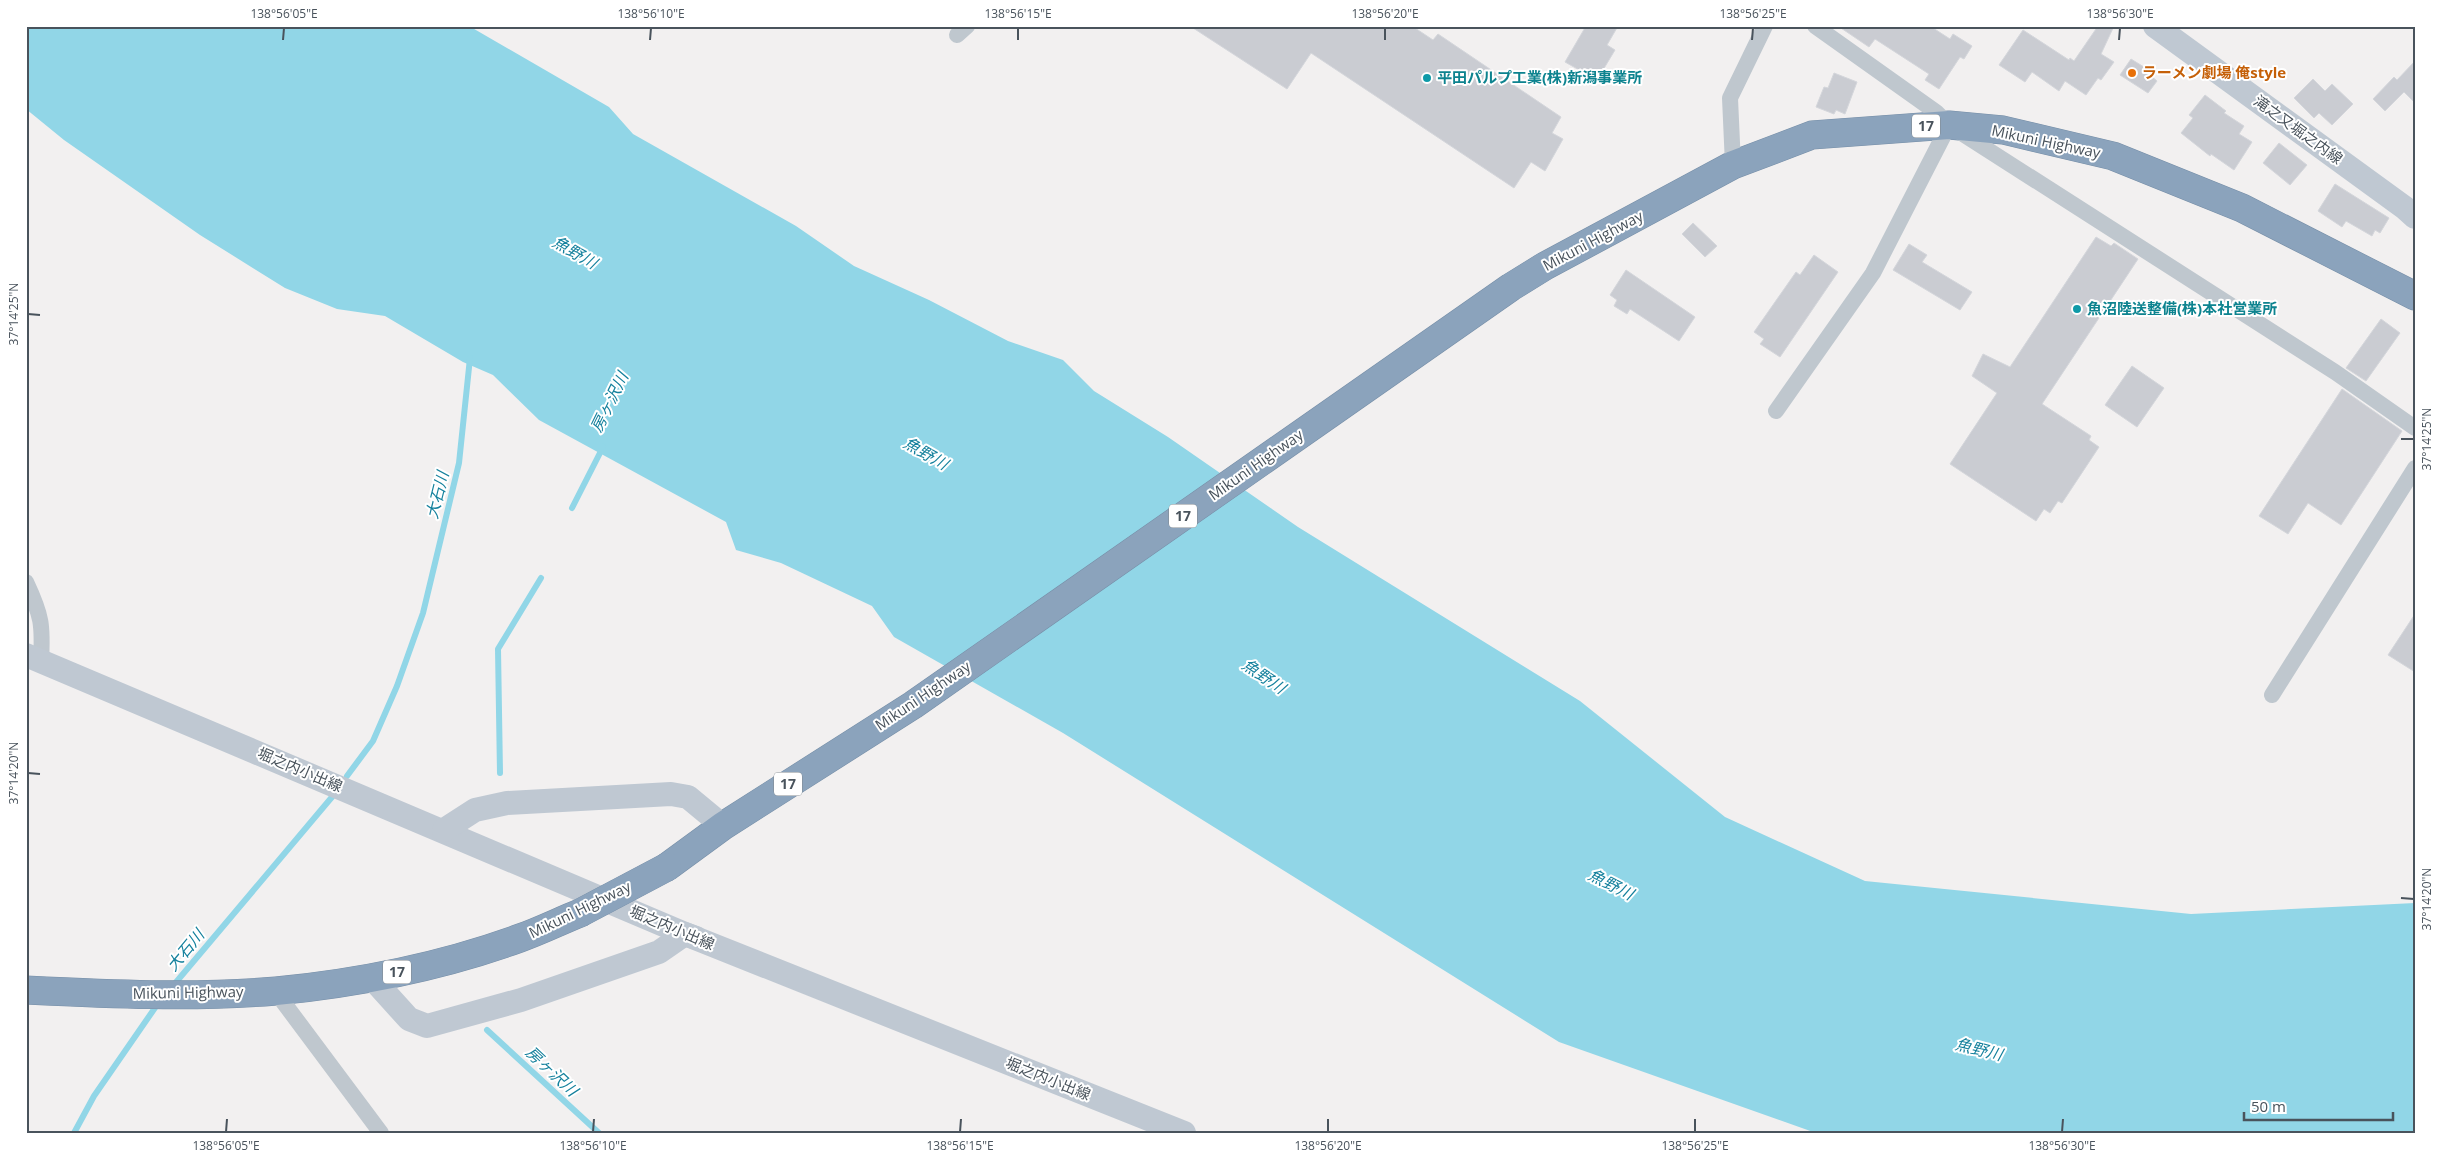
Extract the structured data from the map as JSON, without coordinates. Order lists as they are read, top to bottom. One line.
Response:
{"streets":{"highway":["17","Mikuni Highway"],"main road":["滝之又堀之内線","堀之内小出線"]},"water":["魚野川","房ヶ沢川","大石川"],"places":["ラーメン劇場 俺style","平田パルプ工業(株)新潟事業所","魚沼陸送整備(株)本社営業所"],"scale_bar":"50 m","coordinates":["138°56'05\"E","138°56'10\"E","138°56'15\"E","138°56'20\"E","138°56'25\"E","138°56'30\"E","37°14'25\"N","37°14'20\"N"]}
